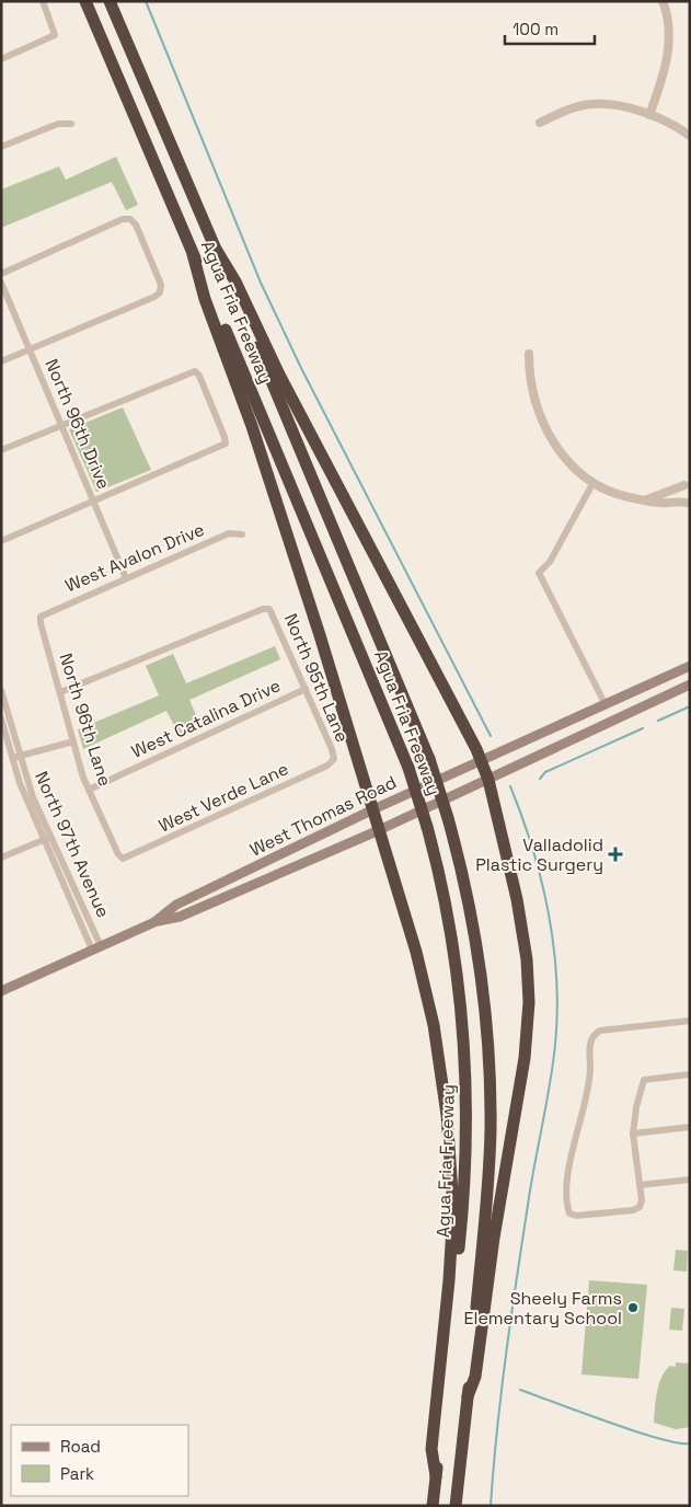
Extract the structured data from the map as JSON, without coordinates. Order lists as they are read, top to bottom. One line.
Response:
{"streets":{"highway":["Agua Fria Freeway"],"main road":["West Thomas Road"],"street":["North 96th Drive","West Avalon Drive","North 95th Lane","West Catalina Drive","North 96th Lane","West Verde Lane","North 97th Avenue"]},"crossings":[["North 96th Drive","West Avalon Drive"],["West Avalon Drive","North 96th Lane"],["North 95th Lane","West Catalina Drive"],["North 95th Lane","North 96th Lane"],["North 95th Lane","West Verde Lane"],["West Catalina Drive","North 96th Lane"],["North 96th Lane","West Verde Lane"],["West Thomas Road","North 97th Avenue"]],"places":{"health":["Valladolid Plastic Surgery"],"other":["Sheely Farms Elementary School"]},"legend":["Road","Park"],"scale_bar":"100 m"}
